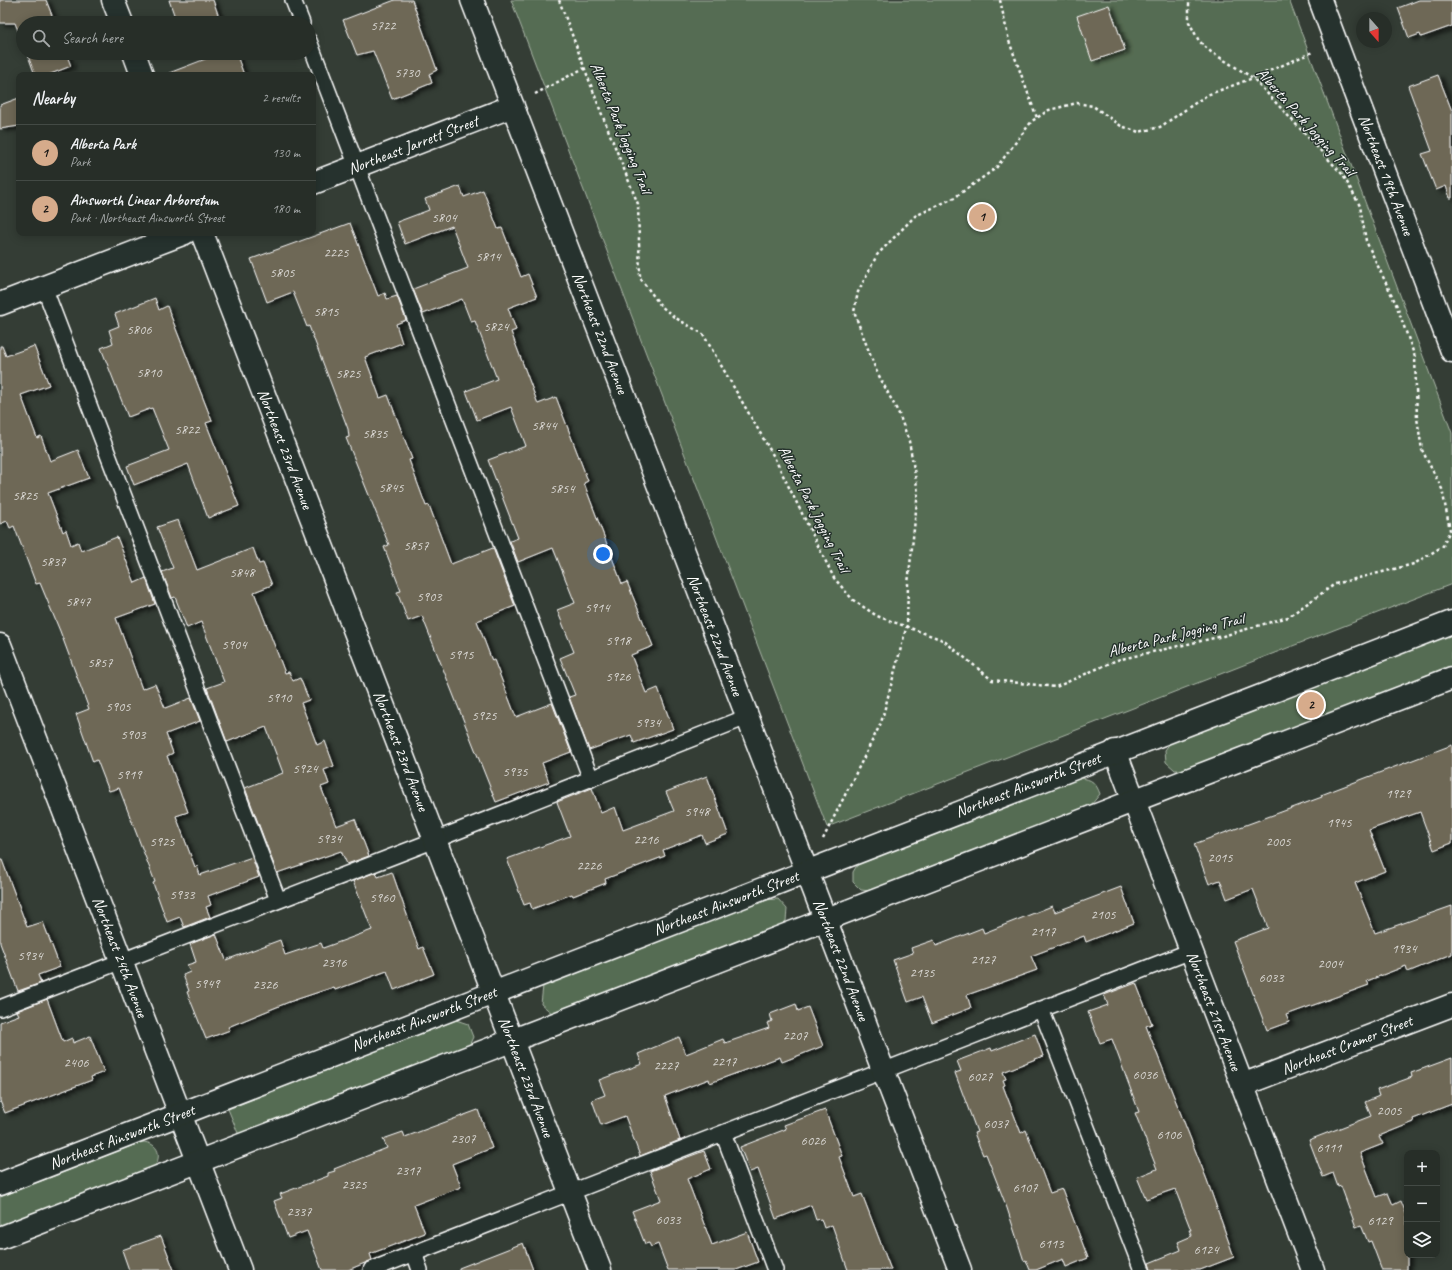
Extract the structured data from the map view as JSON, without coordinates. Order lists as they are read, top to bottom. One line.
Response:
{"streets":{"street":["Northeast Jarrett Street","Northeast 19th Avenue","Northeast 22nd Avenue","Northeast 23rd Avenue","Northeast Ainsworth Street","Northeast 24th Avenue","Northeast 21st Avenue","Northeast Cramer Street"],"path":["Alberta Park Jogging Trail"]},"crossings":[["Northeast Jarrett Street","Northeast 22nd Avenue"],["Northeast 22nd Avenue","Northeast Ainsworth Street"],["Northeast 23rd Avenue","Northeast Ainsworth Street"],["Northeast Ainsworth Street","Northeast 24th Avenue"],["Northeast Ainsworth Street","Northeast 21st Avenue"],["Northeast 21st Avenue","Northeast Cramer Street"]],"house_numbers":["5722","5730","5804","2225","5814","5805","5815","5824","5806","5810","5825","5844","5822","5835","5845","5854","5825","5857","5837","5848","5903","5847","5914","5918","5904","5915","5857","5926","5910","5905","5925","5934","5903","5924","5935","5919","1929","5948","1945","5934","2216","5925","2005","2015","2226","5933","5960","2105","2117","1934","5934","2127","2316","2004","2135","6033","5949","2326","2207","2217","2406","2227","6036","6027","2005","6037","6106","2307","6026","6111","2317","2325","6107","2337","6033","6129","6113","6124"],"north":"bottom","page":{"search":"Search here","heading":["Nearby","2 results"],"list":[{"mark":"1","name":"Alberta Park","note":"Park","value":"130 m"},{"mark":"2","name":"Ainsworth Linear Arboretum","note":"Park · Northeast Ainsworth Street","value":"180 m"}],"pins":["1","2"],"map_buttons":["+","−"]}}
